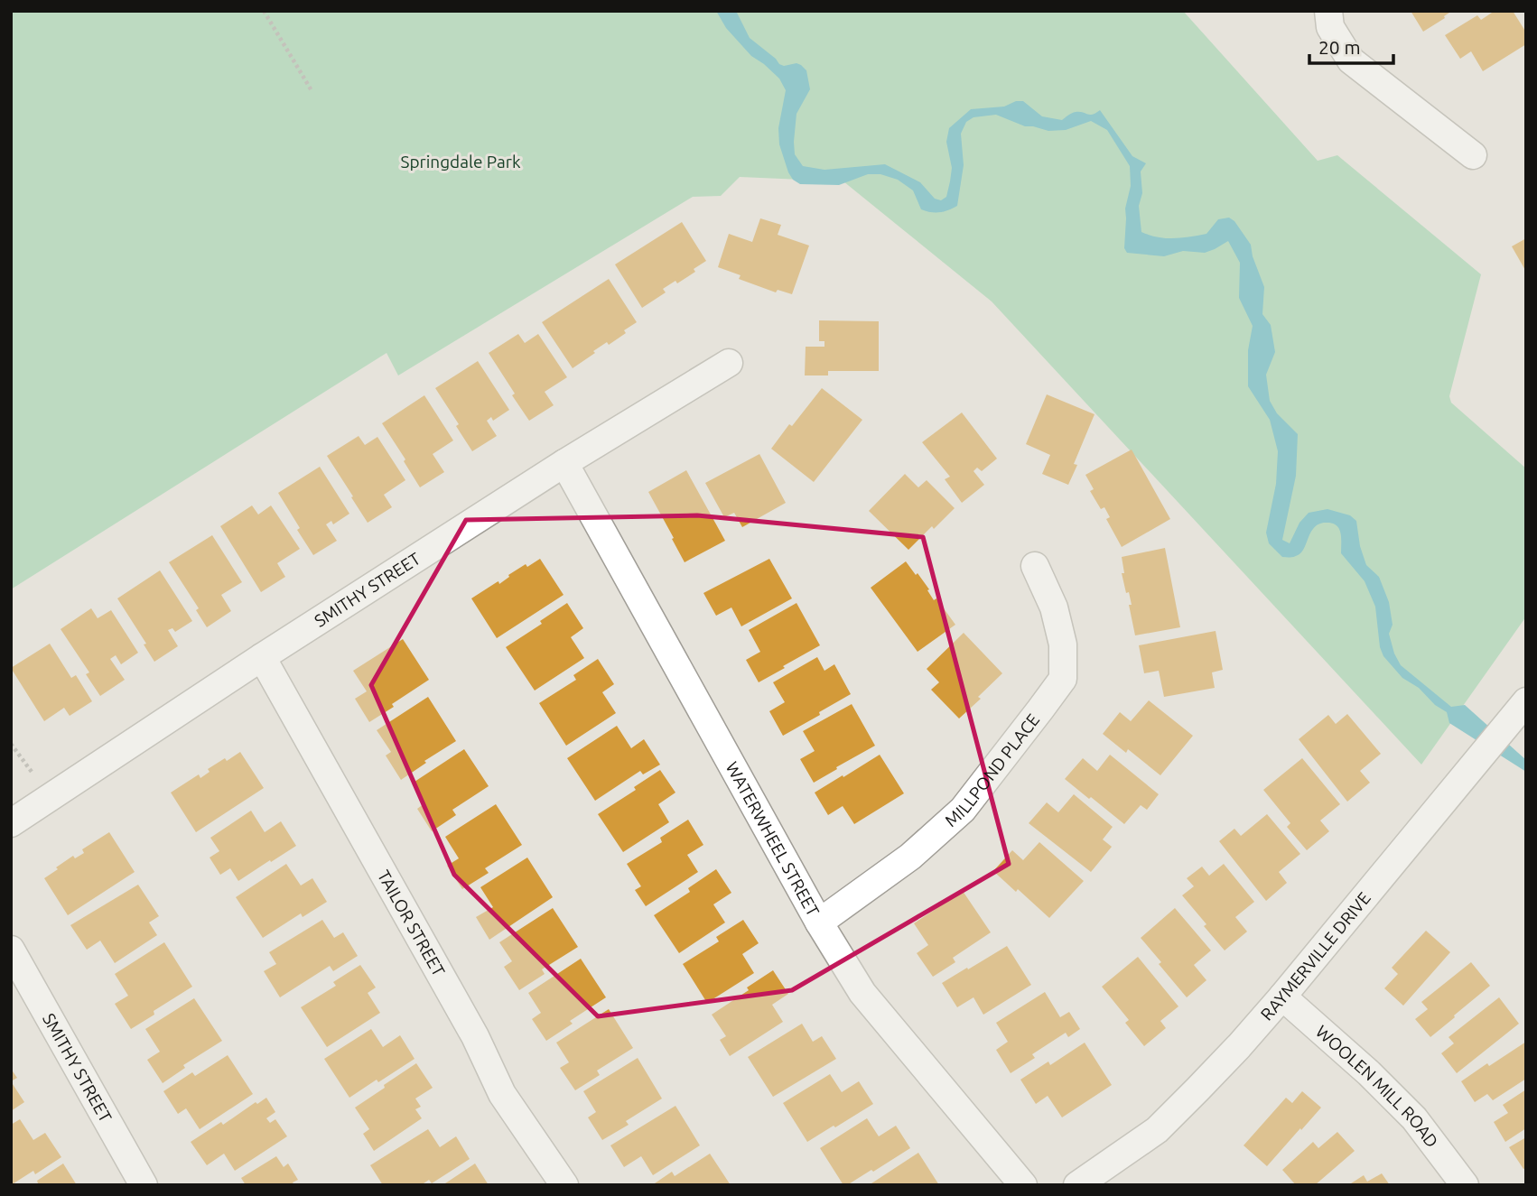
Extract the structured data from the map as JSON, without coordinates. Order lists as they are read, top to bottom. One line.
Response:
{"streets":{"street":["SMITHY STREET","MILLPOND PLACE","WATERWHEEL STREET","TAILOR STREET","RAYMERVILLE DRIVE","WOOLEN MILL ROAD"]},"crossings":[["SMITHY STREET","WATERWHEEL STREET"],["SMITHY STREET","TAILOR STREET"],["MILLPOND PLACE","WATERWHEEL STREET"],["RAYMERVILLE DRIVE","WOOLEN MILL ROAD"]],"parks":["Springdale Park"],"scale_bar":"20 m"}
